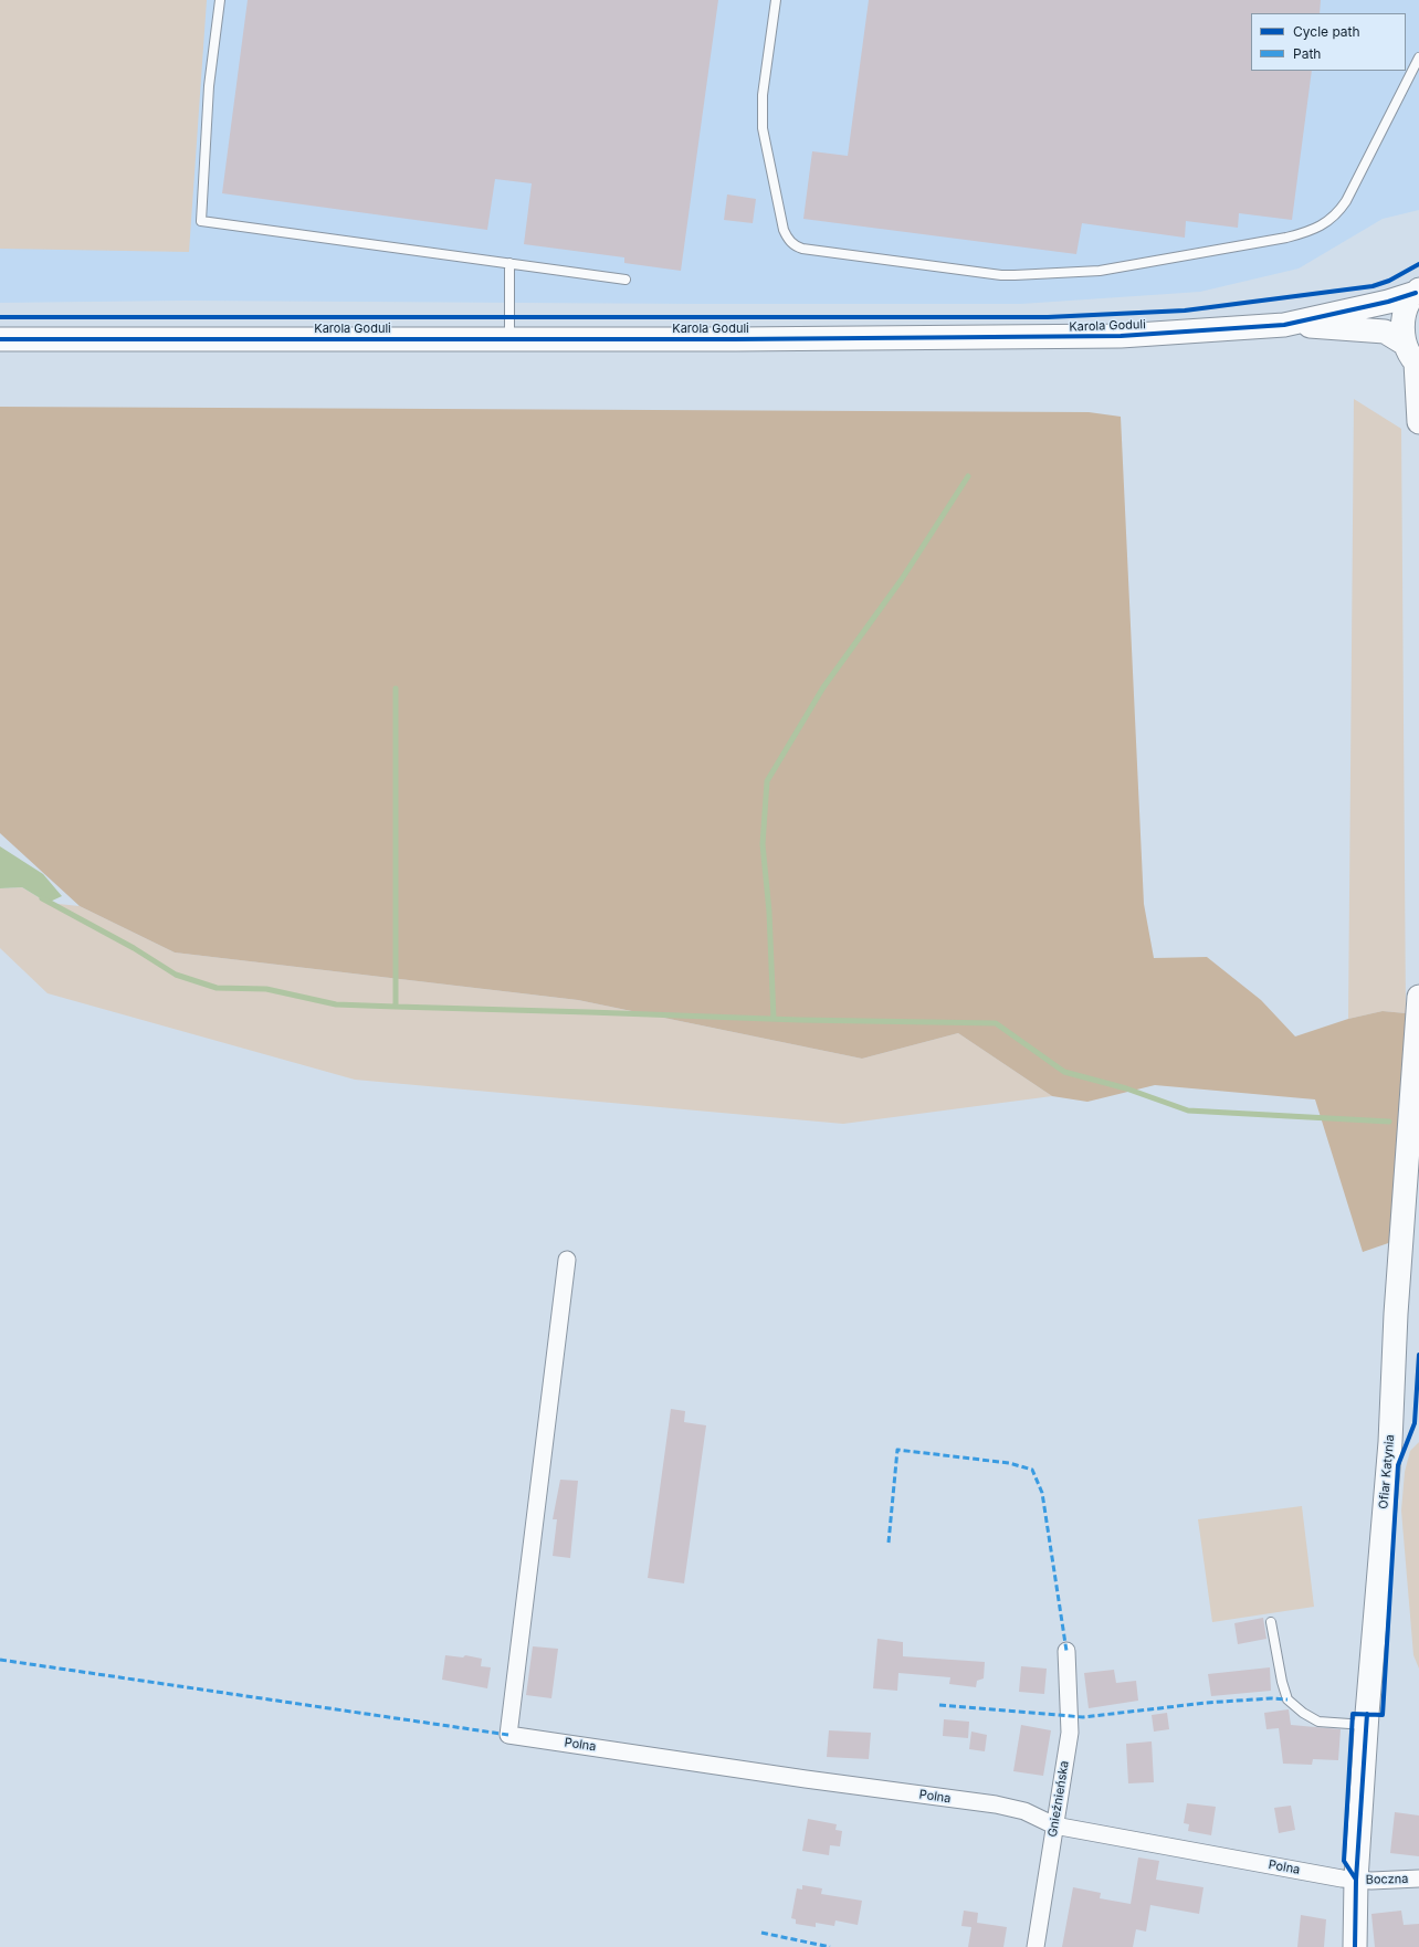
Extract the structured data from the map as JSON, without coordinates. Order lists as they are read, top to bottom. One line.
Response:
{"streets":{"street":["Karola Goduli","Ofiar Katynia","Polna","Gnieźnieńska","Boczna"]},"crossings":[["Ofiar Katynia","Polna"],["Ofiar Katynia","Boczna"],["Polna","Gnieźnieńska"],["Polna","Boczna"]],"legend":["Cycle path","Path"]}
